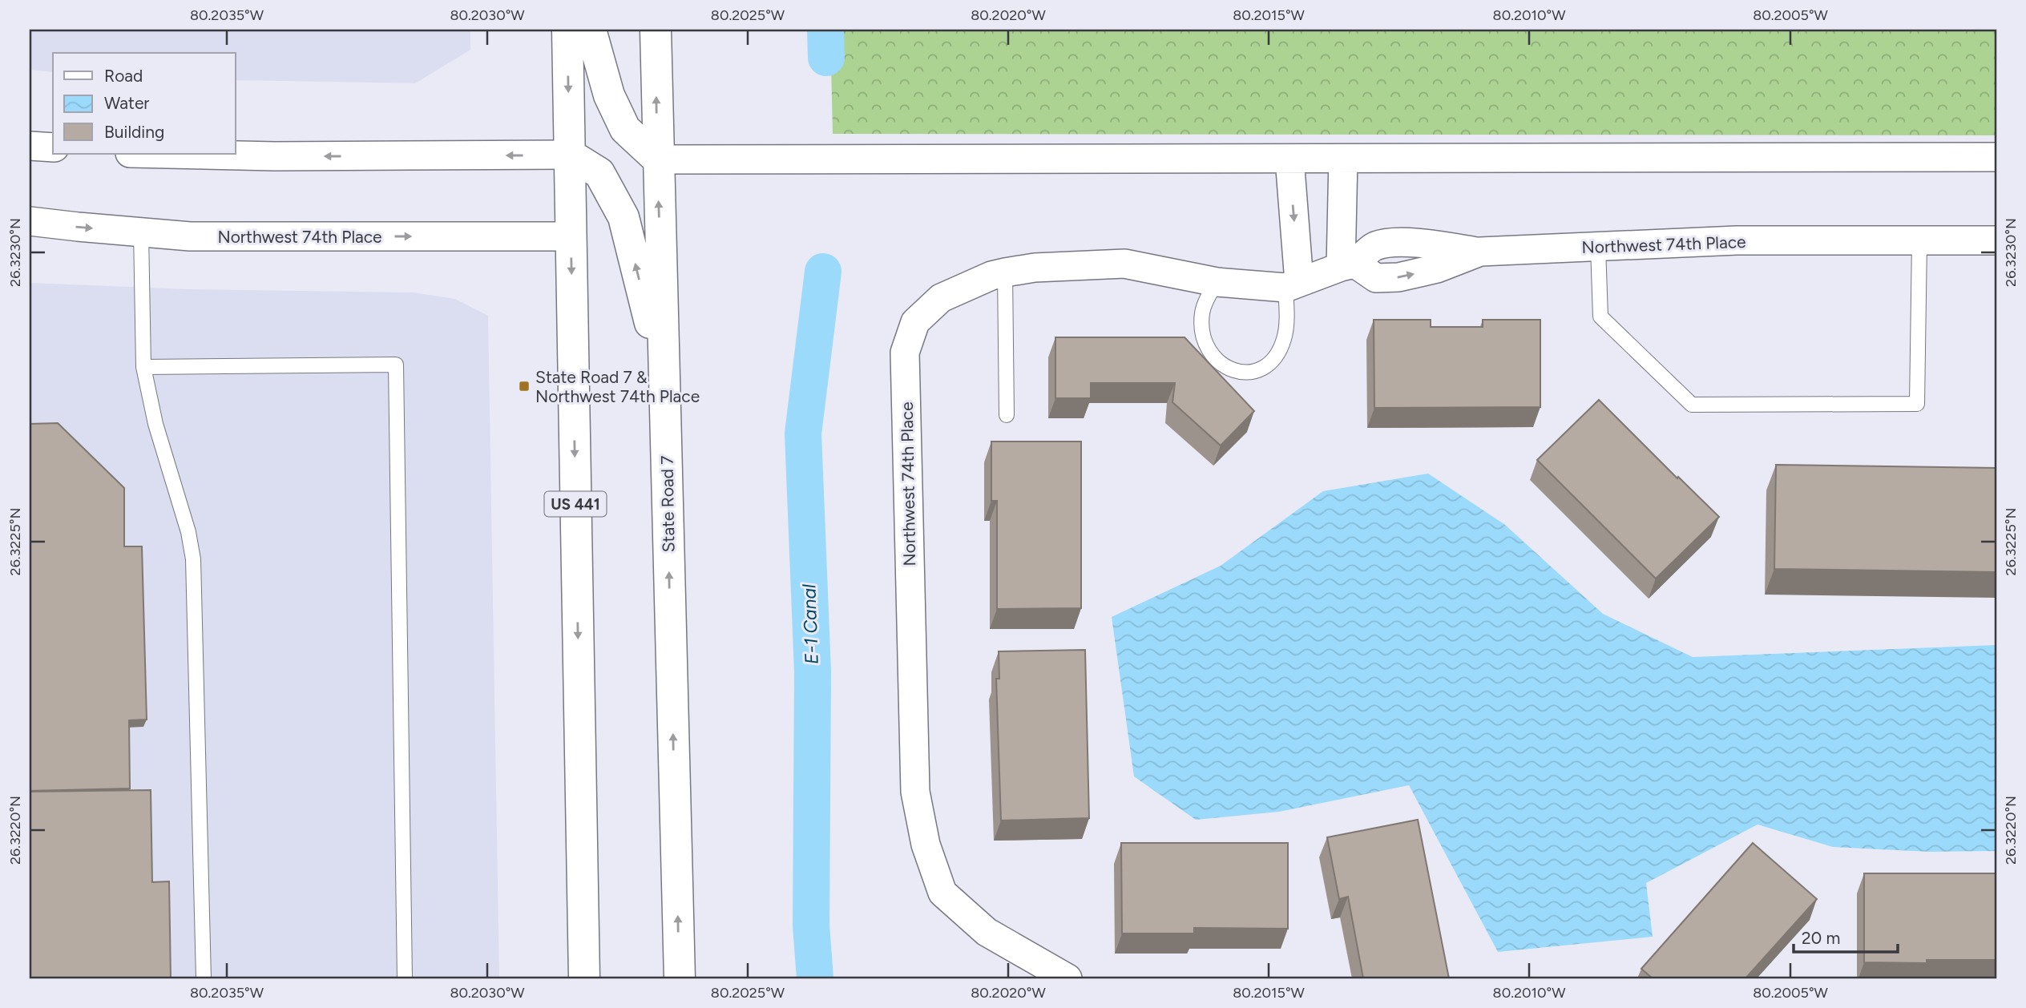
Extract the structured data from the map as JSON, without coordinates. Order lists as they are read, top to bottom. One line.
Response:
{"streets":{"main road":["US 441","State Road 7"],"street":["Northwest 74th Place"]},"crossings":[["Northwest 74th Place","US 441"]],"water":["E-1 Canal"],"places":{"transit":["State Road 7 & Northwest 74th Place"]},"legend":["Road","Water","Building"],"scale_bar":"20 m","coordinates":["80.2035°W","80.2030°W","80.2025°W","80.2020°W","80.2015°W","80.2010°W","80.2005°W","26.3230°N","26.3225°N","26.3220°N"]}
